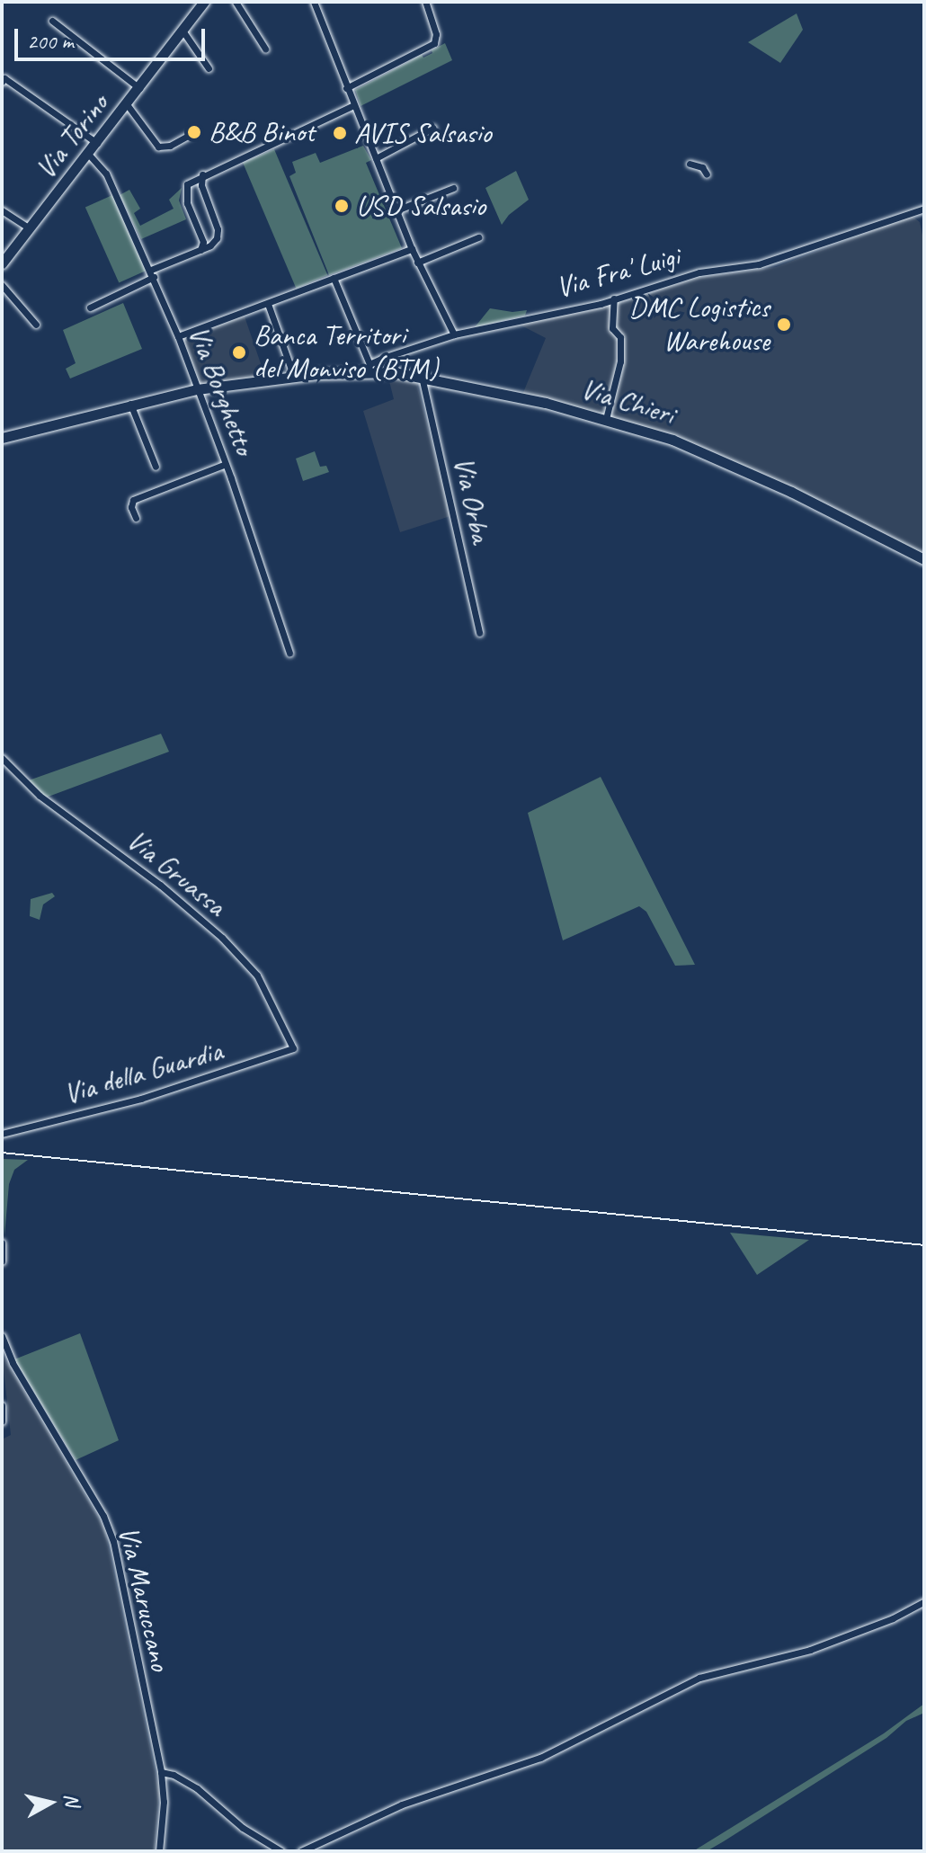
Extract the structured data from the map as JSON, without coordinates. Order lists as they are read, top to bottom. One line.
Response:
{"streets":{"main road":["Via Torino","Via Chieri"],"street":["Via Fra' Luigi","Via Borghetto","Via Orba","Via Gruassa","Via della Guardia","Via Maruccano"]},"crossings":[["Via Torino","Via Borghetto"],["Via Fra' Luigi","Via Chieri"],["Via Borghetto","Via Chieri"],["Via Chieri","Via Orba"],["Via Gruassa","Via della Guardia"]],"places":["B&B Binot","AVIS Salsasio","USD Salsasio","DMC Logistics Warehouse","Banca Territori del Monviso (BTM)"],"scale_bar":"200 m","north":"right"}
